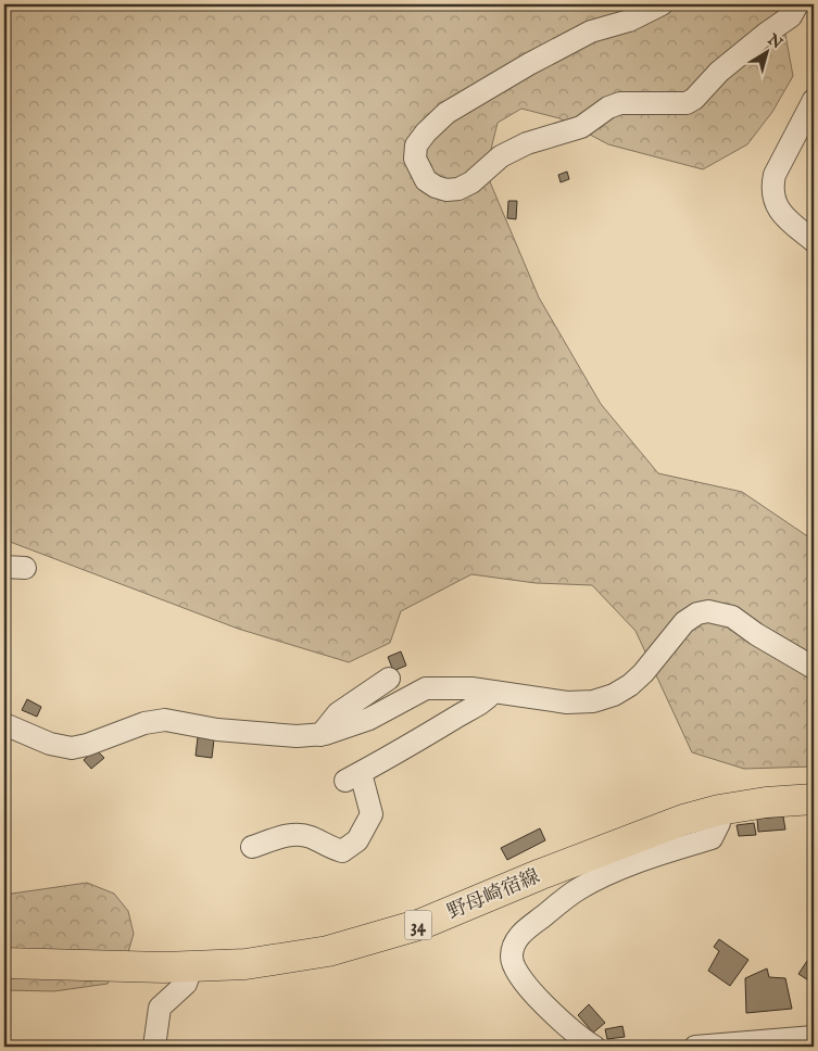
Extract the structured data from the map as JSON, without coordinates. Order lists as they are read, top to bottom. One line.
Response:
{"streets":{"main road":["野母崎宿線","34"]},"north":"top right"}
